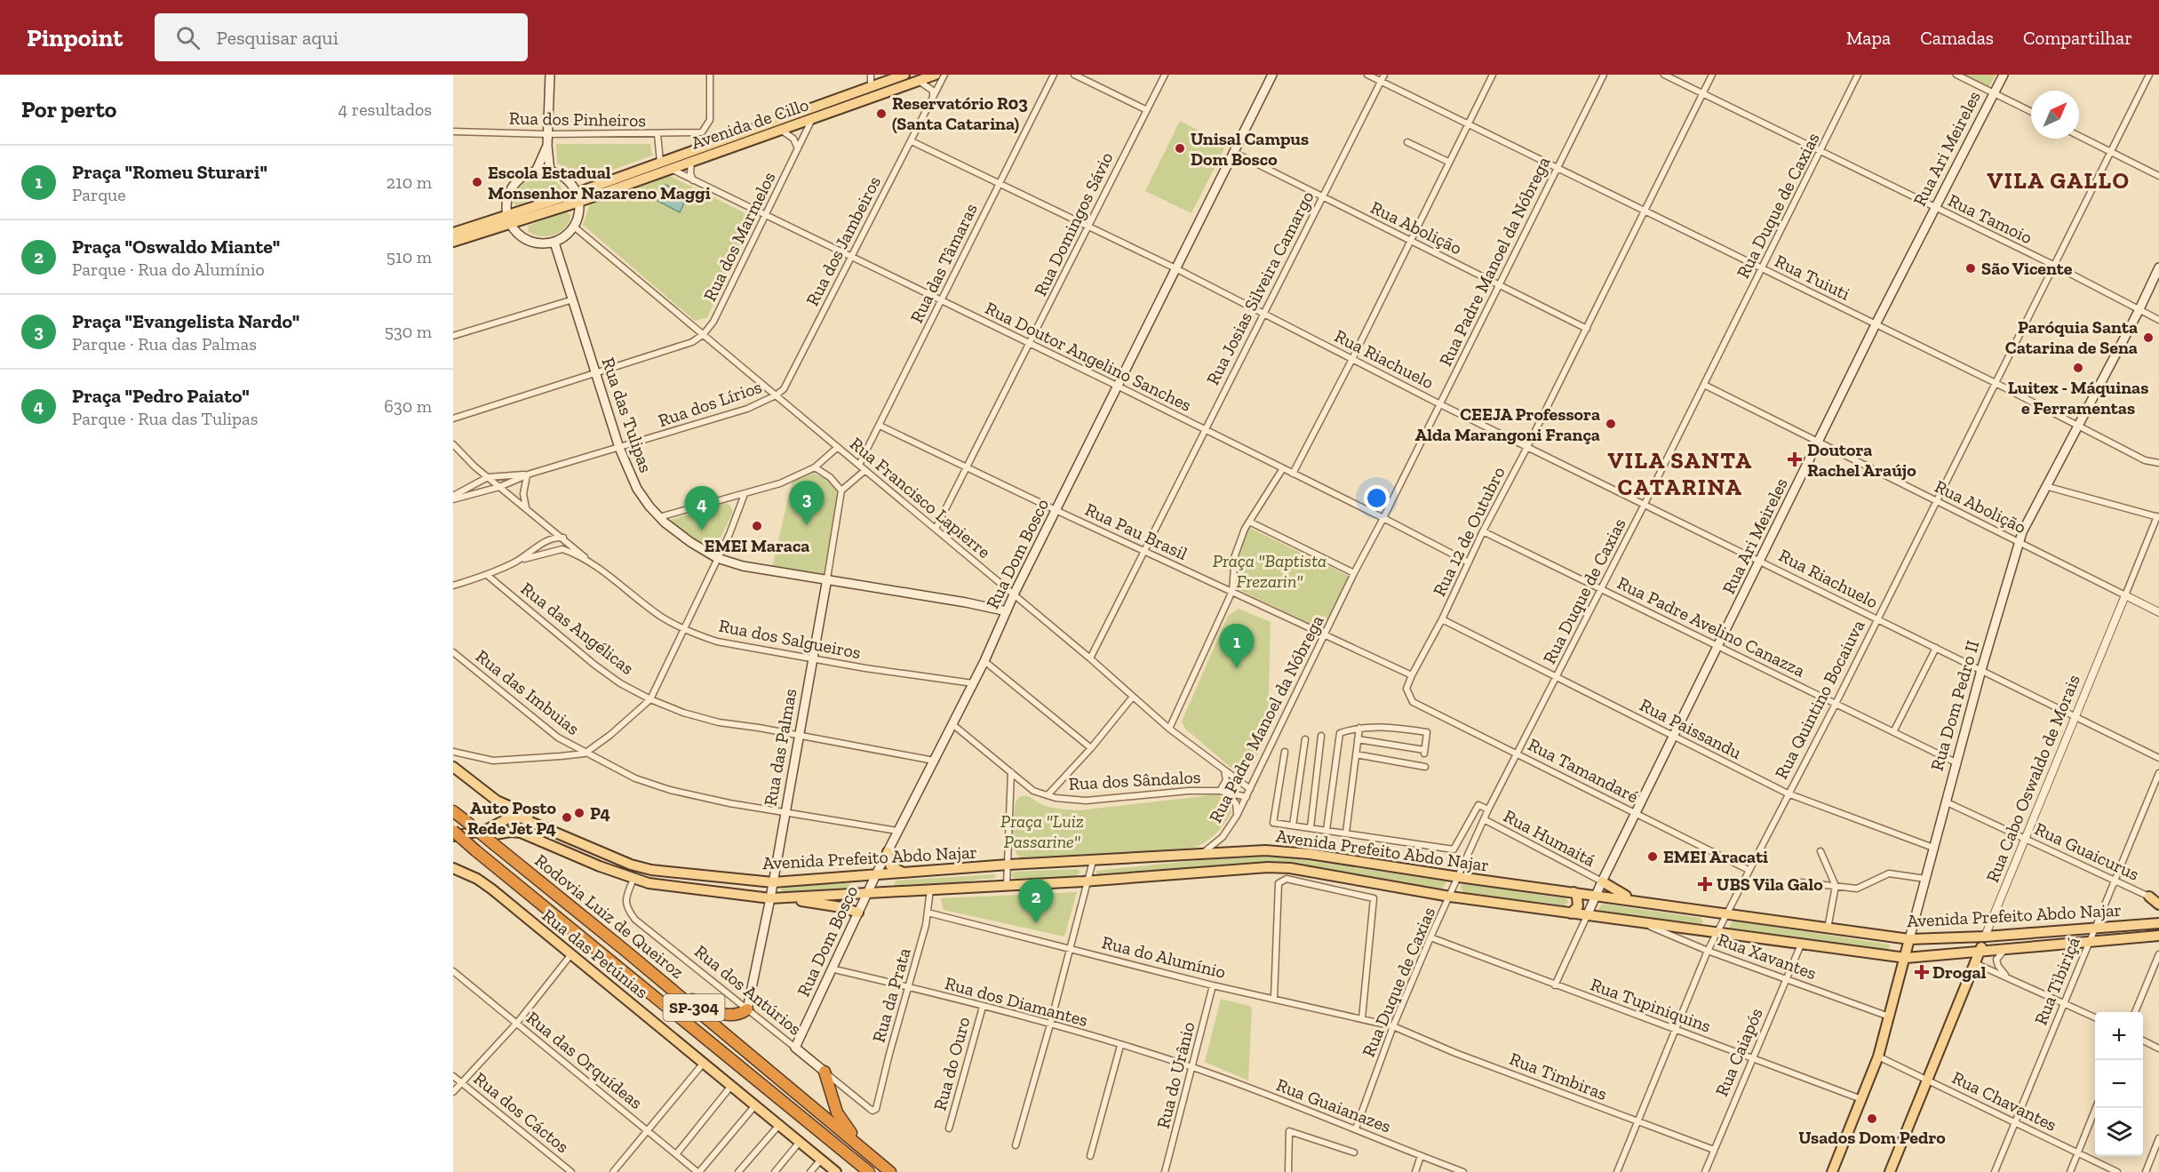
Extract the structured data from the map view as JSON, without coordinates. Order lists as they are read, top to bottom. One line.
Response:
{"streets":{"highway":["Rodovia Luiz de Queiroz","SP-304"],"main road":["Avenida de Cillo","Rua Ari Meireles","Rua das Tulipas","Rua Dom Bosco","Rua Dom Pedro II","Rua das Palmas","Rua Cabo Oswaldo de Morais","Avenida Prefeito Abdo Najar","Rua das Petúnias","Rua dos Antúrios"],"street":["Rua dos Pinheiros","Rua Duque de Caxias","Rua Tamoio","Rua Domingos Sávio","Rua Abolição","Rua dos Marmelos","Rua dos Jambeiros","Rua Padre Manoel da Nóbrega","Rua das Tâmaras","Rua Tuiuti","Rua Josias Silveira Camargo","Rua Doutor Angelino Sanches","Rua Riachuelo","Rua dos Lírios","Rua Francisco Lapierre","Rua Pau Brasil","Rua 12 de Outubro","Rua Padre Avelino Canazza","Rua das Angélicas","Rua dos Salgueiros","Rua das Imbuias","Rua Quintino Bocaiuva","Rua Paissandu","Rua Tamandaré","Rua dos Sândalos","Rua Humaitá","Rua Guaicurus","Rua Xavantes","Rua do Alumínio","Rua Tibiriçá","Rua da Prata","Rua dos Diamantes","Rua Tupiniquins","Rua Caiapós","Rua das Orquídeas","Rua do Ouro","Rua do Urânio","Rua Timbiras","Rua Chavantes","Rua Guaianazes","Rua dos Cáctos"]},"crossings":[["Avenida de Cillo","Rua dos Marmelos"],["Avenida de Cillo","Rua Doutor Angelino Sanches"],["Rua Ari Meireles","Rua Tamoio"],["Rua Ari Meireles","Rua Abolição"],["Rua Ari Meireles","Rua Tuiuti"],["Rua Ari Meireles","Rua Riachuelo"],["Rua Ari Meireles","Rua Padre Avelino Canazza"],["Rua Ari Meireles","Rua Paissandu"],["Rua Ari Meireles","Rua Tamandaré"],["Rua Ari Meireles","Rua Humaitá"],["Rua Ari Meireles","Avenida Prefeito Abdo Najar"],["Rua Ari Meireles","Rua Tupiniquins"],["Rua Duque de Caxias","Rua Tamoio"],["Rua Duque de Caxias","Rua Abolição"],["Rua Duque de Caxias","Rua Tuiuti"],["Rua Duque de Caxias","Rua Riachuelo"],["Rua Duque de Caxias","Rua Padre Avelino Canazza"],["Rua Duque de Caxias","Rua Paissandu"],["Rua Duque de Caxias","Rua Tamandaré"],["Rua Duque de Caxias","Rua Humaitá"],["Rua Duque de Caxias","Avenida Prefeito Abdo Najar"],["Rua Duque de Caxias","Rua do Alumínio"],["Rua Duque de Caxias","Rua Tupiniquins"],["Rua Duque de Caxias","Rua Timbiras"],["Rua Duque de Caxias","Rua Guaianazes"],["Rua Tamoio","Rua 12 de Outubro"],["Rua Tamoio","Rua Quintino Bocaiuva"],["Rua Tamoio","Rua Dom Pedro II"],["Rua Domingos Sávio","Rua Doutor Angelino Sanches"],["Rua Domingos Sávio","Rua Riachuelo"],["Rua Domingos Sávio","Rua Francisco Lapierre"],["Rua Domingos Sávio","Rua Pau Brasil"],["Rua Abolição","Rua Padre Manoel da Nóbrega"],["Rua Abolição","Rua Josias Silveira Camargo"],["Rua Abolição","Rua 12 de Outubro"],["Rua Abolição","Rua Dom Bosco"],["Rua Abolição","Rua Quintino Bocaiuva"],["Rua Abolição","Rua Dom Pedro II"],["Rua Abolição","Rua Cabo Oswaldo de Morais"],["Rua dos Marmelos","Rua Doutor Angelino Sanches"],["Rua dos Marmelos","Rua Francisco Lapierre"],["Rua dos Jambeiros","Rua Doutor Angelino Sanches"],["Rua dos Jambeiros","Rua Riachuelo"],["Rua dos Jambeiros","Rua dos Lírios"],["Rua dos Jambeiros","Rua Francisco Lapierre"],["Rua Padre Manoel da Nóbrega","Rua Tuiuti"],["Rua Padre Manoel da Nóbrega","Rua Doutor Angelino Sanches"],["Rua Padre Manoel da Nóbrega","Rua Riachuelo"],["Rua Padre Manoel da Nóbrega","Rua Francisco Lapierre"],["Rua Padre Manoel da Nóbrega","Rua Pau Brasil"],["Rua Padre Manoel da Nóbrega","Rua dos Sândalos"],["Rua Padre Manoel da Nóbrega","Avenida Prefeito Abdo Najar"],["Rua das Tâmaras","Rua Doutor Angelino Sanches"],["Rua das Tâmaras","Rua Riachuelo"],["Rua das Tâmaras","Rua Francisco Lapierre"],["Rua das Tâmaras","Rua Pau Brasil"],["Rua Tuiuti","Rua Josias Silveira Camargo"],["Rua Tuiuti","Rua 12 de Outubro"],["Rua Tuiuti","Rua Quintino Bocaiuva"],["Rua Tuiuti","Rua Dom Pedro II"],["Rua Josias Silveira Camargo","Rua Doutor Angelino Sanches"],["Rua Josias Silveira Camargo","Rua Riachuelo"],["Rua Josias Silveira Camargo","Rua Francisco Lapierre"],["Rua Josias Silveira Camargo","Rua Pau Brasil"],["Rua Doutor Angelino Sanches","Rua 12 de Outubro"],["Rua Doutor Angelino Sanches","Rua Dom Bosco"],["Rua Riachuelo","Rua 12 de Outubro"],["Rua Riachuelo","Rua Dom Bosco"],["Rua Riachuelo","Rua Quintino Bocaiuva"],["Rua Riachuelo","Rua Dom Pedro II"],["Rua Riachuelo","Rua Cabo Oswaldo de Morais"],["Rua dos Lírios","Rua das Tulipas"],["Rua dos Lírios","Rua Francisco Lapierre"],["Rua dos Lírios","Rua dos Salgueiros"],["Rua das Tulipas","Rua Dom Bosco"],["Rua das Tulipas","Rua das Palmas"],["Rua Francisco Lapierre","Rua Dom Bosco"],["Rua Pau Brasil","Rua 12 de Outubro"],["Rua Pau Brasil","Rua Dom Bosco"],["Rua 12 de Outubro","Rua Padre Avelino Canazza"],["Rua 12 de Outubro","Rua Paissandu"],["Rua 12 de Outubro","Rua Tamandaré"],["Rua Dom Bosco","Rua das Angélicas"],["Rua Dom Bosco","Rua dos Salgueiros"],["Rua Dom Bosco","Rua das Imbuias"],["Rua Dom Bosco","Rua dos Sândalos"],["Rua Dom Bosco","Avenida Prefeito Abdo Najar"],["Rua Dom Bosco","Rua dos Antúrios"],["Rua Dom Bosco","Rua dos Diamantes"],["Rua Padre Avelino Canazza","Rua Quintino Bocaiuva"],["Rua Padre Avelino Canazza","Rua Dom Pedro II"],["Rua das Angélicas","Rua das Palmas"],["Rua dos Salgueiros","Rua das Palmas"],["Rua das Imbuias","Rua das Palmas"],["Rua Quintino Bocaiuva","Rua Paissandu"],["Rua Quintino Bocaiuva","Rua Tamandaré"],["Rua Quintino Bocaiuva","Avenida Prefeito Abdo Najar"],["Rua Quintino Bocaiuva","Rua Xavantes"],["Rua Quintino Bocaiuva","Rua Tupiniquins"],["Rua Quintino Bocaiuva","Rua Timbiras"],["Rua Dom Pedro II","Rua Paissandu"],["Rua Dom Pedro II","Avenida Prefeito Abdo Najar"],["Rua Dom Pedro II","Rua Guaicurus"],["Rua Dom Pedro II","Rua Xavantes"],["Rua Dom Pedro II","Rua Tupiniquins"],["Rua Dom Pedro II","Rua Chavantes"],["Rua das Palmas","Avenida Prefeito Abdo Najar"],["Rua das Palmas","Rua dos Antúrios"],["Rua Cabo Oswaldo de Morais","Avenida Prefeito Abdo Najar"],["Rua Cabo Oswaldo de Morais","Rua Guaicurus"],["Rua Cabo Oswaldo de Morais","Rua Chavantes"],["Avenida Prefeito Abdo Najar","Rua Xavantes"],["Avenida Prefeito Abdo Najar","Rua Tibiriçá"],["Avenida Prefeito Abdo Najar","Rua dos Antúrios"],["Avenida Prefeito Abdo Najar","Rua da Prata"],["Avenida Prefeito Abdo Najar","Rua Caiapós"],["Rua Guaicurus","Rua Tibiriçá"],["Rua Xavantes","Rua Caiapós"],["Rua do Alumínio","Rua da Prata"],["Rua do Alumínio","Rua do Urânio"],["Rua do Alumínio","Rua Timbiras"],["Rua Tibiriçá","Rua Chavantes"],["Rua dos Antúrios","Rua da Prata"],["Rua da Prata","Rua dos Diamantes"],["Rua dos Diamantes","Rua do Ouro"],["Rua dos Diamantes","Rua do Urânio"],["Rua dos Diamantes","Rua Guaianazes"],["Rua Tupiniquins","Rua Caiapós"],["Rua Caiapós","Rua Timbiras"],["Rua do Urânio","Rua Guaianazes"]],"districts":["VILA GALLO","VILA SANTA CATARINA"],"parks":["Praça \"Baptista Frezarin\"","Praça \"Luiz Passarine\""],"places":{"other":["Reservatório R03 (Santa Catarina)","Unisal Campus Dom Bosco","Escola Estadual Monsenhor Nazareno Maggi","São Vicente","Paróquia Santa Catarina de Sena","Luitex - Máquinas e Ferramentas","CEEJA Professora Alda Marangoni França","EMEI Maraca","P4","Auto Posto Rede Jet P4","EMEI Aracati","Usados Dom Pedro"],"health":["Doutora Rachel Araújo","UBS Vila Galo","Drogal"]},"north":"top right","page":{"header":"Pinpoint","search":"Pesquisar aqui","nav":["Mapa","Camadas","Compartilhar"],"heading":["Por perto","4 resultados"],"list":[{"mark":"1","name":"Praça \"Romeu Sturari\"","note":"Parque","value":"210 m"},{"mark":"2","name":"Praça \"Oswaldo Miante\"","note":"Parque · Rua do Alumínio","value":"510 m"},{"mark":"3","name":"Praça \"Evangelista Nardo\"","note":"Parque · Rua das Palmas","value":"530 m"},{"mark":"4","name":"Praça \"Pedro Paiato\"","note":"Parque · Rua das Tulipas","value":"630 m"}],"pins":["3","4","1","2"],"map_buttons":["+","−"]}}
